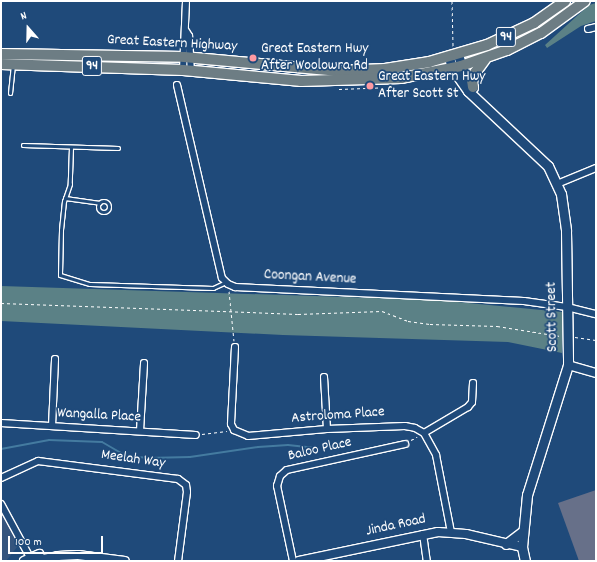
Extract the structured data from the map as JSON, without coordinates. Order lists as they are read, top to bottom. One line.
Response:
{"streets":{"highway":["94","Great Eastern Highway"],"main road":["Scott Street"],"street":["Coongan Avenue","Wangalla Place","Astroloma Place","Baloo Place","Meelah Way","Jinda Road"]},"crossings":[["Great Eastern Highway","Scott Street"],["Coongan Avenue","Scott Street"],["Scott Street","Jinda Road"]],"places":["Great Eastern Hwy After Woolowra Rd","Great Eastern Hwy After Scott St"],"scale_bar":"100 m","north":"top"}
